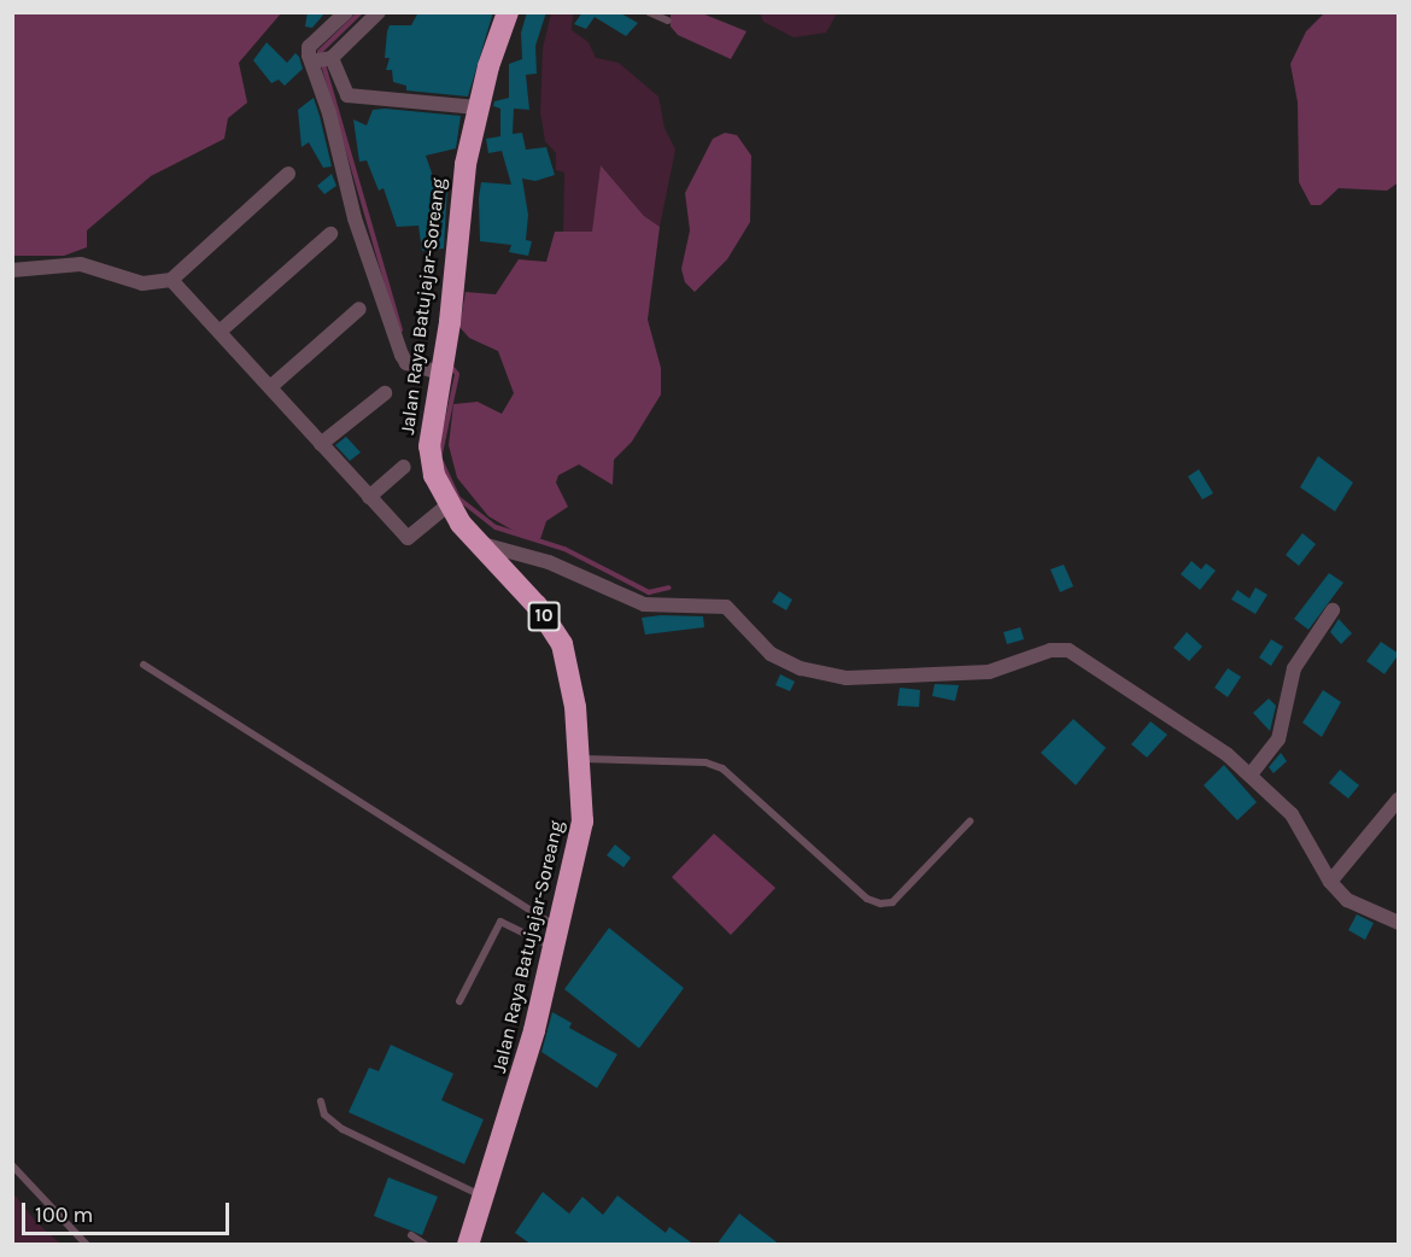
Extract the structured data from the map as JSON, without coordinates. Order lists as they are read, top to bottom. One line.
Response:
{"streets":{"highway":["Jalan Raya Batujajar-Soreang","10"]},"scale_bar":"100 m"}
